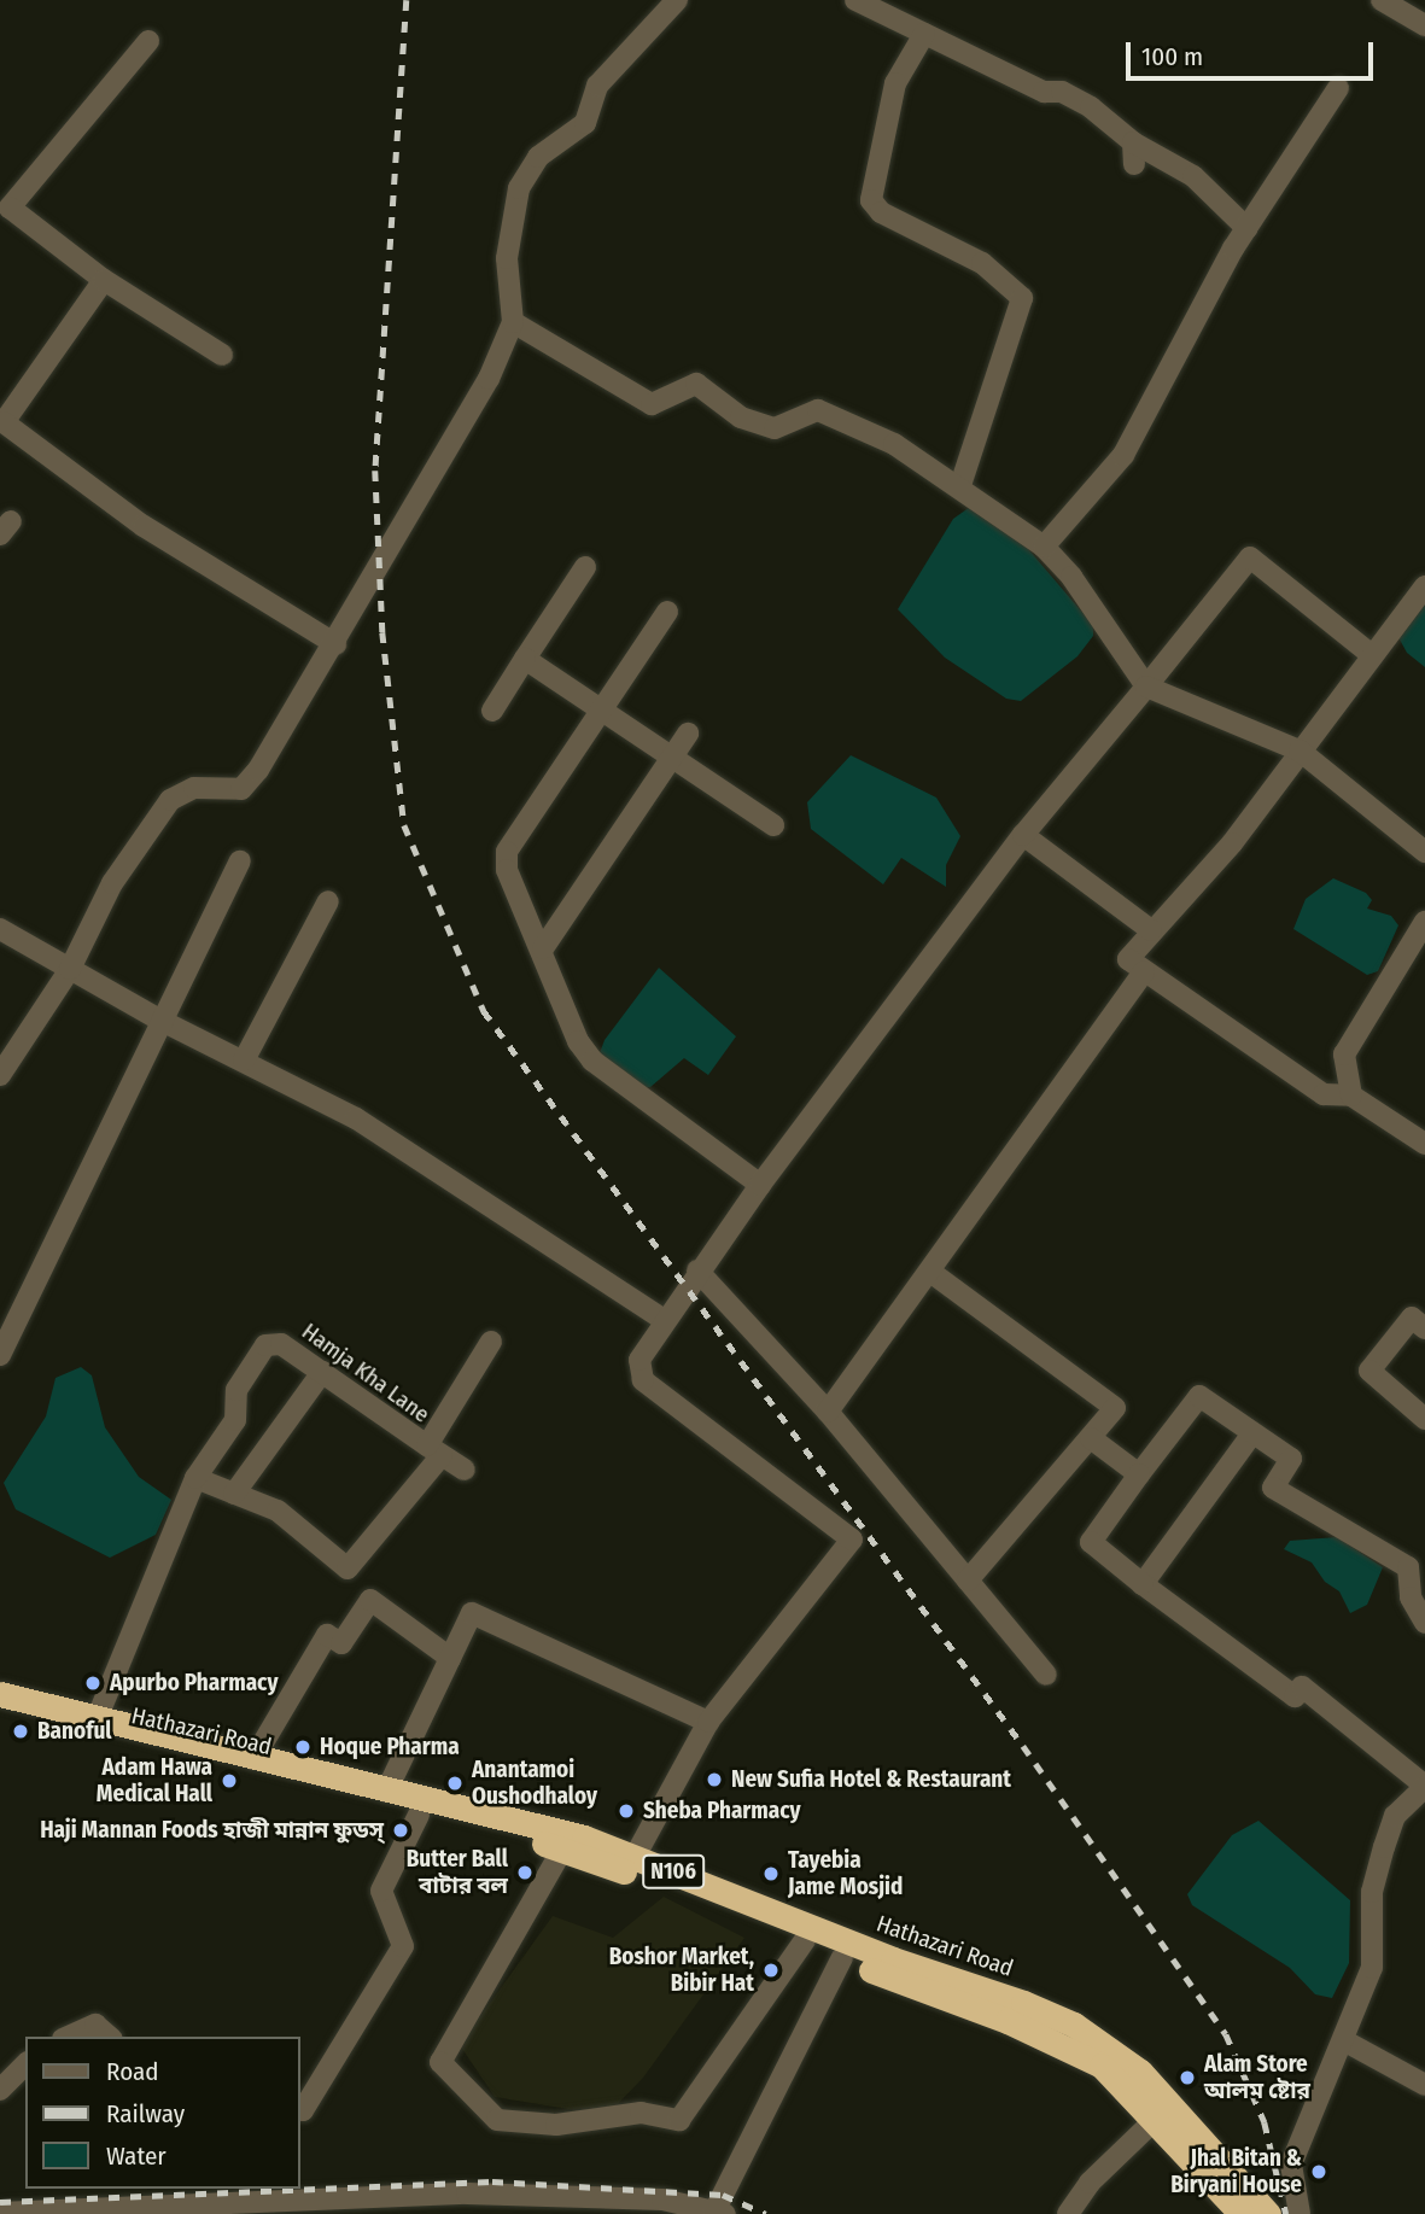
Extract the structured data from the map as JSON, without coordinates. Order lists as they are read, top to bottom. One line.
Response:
{"streets":{"highway":["Hathazari Road","N106"],"street":["Hamja Kha Lane"]},"crossings":[["Hamja Kha Lane","Hathazari Road"]],"places":["Apurbo Pharmacy","Banoful","Hoque Pharma","New Sufia Hotel & Restaurant","Adam Hawa Medical Hall","Anantamoi Oushodhaloy","Sheba Pharmacy","Haji Mannan Foods হাজী মান্নান ফুডস্","Butter Ball বাটার বল","Tayebia Jame Mosjid","Boshor Market, Bibir Hat","Alam Store আলম ষ্টোর","Jhal Bitan & Biryani House"],"legend":["Road","Railway","Water"],"scale_bar":"100 m"}
